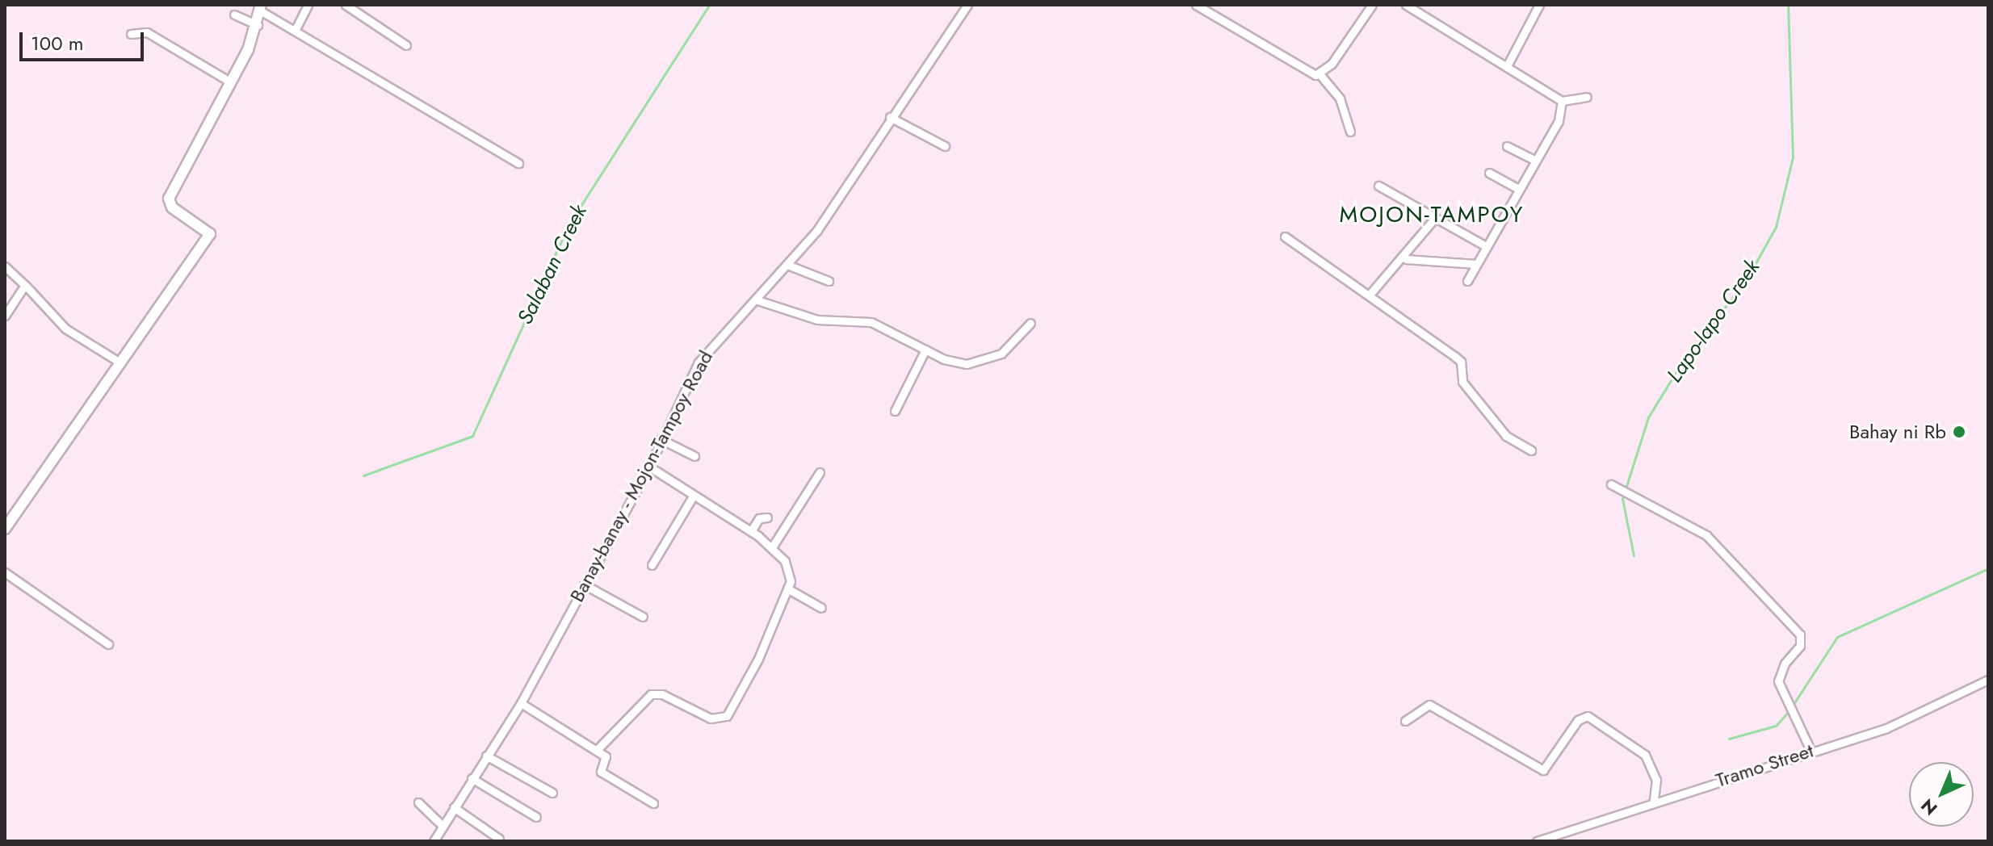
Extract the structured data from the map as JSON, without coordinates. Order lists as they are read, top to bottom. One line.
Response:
{"streets":{"street":["Banay-banay - Mojon-Tampoy Road","Tramo Street"]},"districts":["MOJON-TAMPOY"],"water":["Salaban Creek","Lapo-lapo Creek"],"places":["Bahay ni Rb"],"scale_bar":"100 m","north":"bottom left"}
